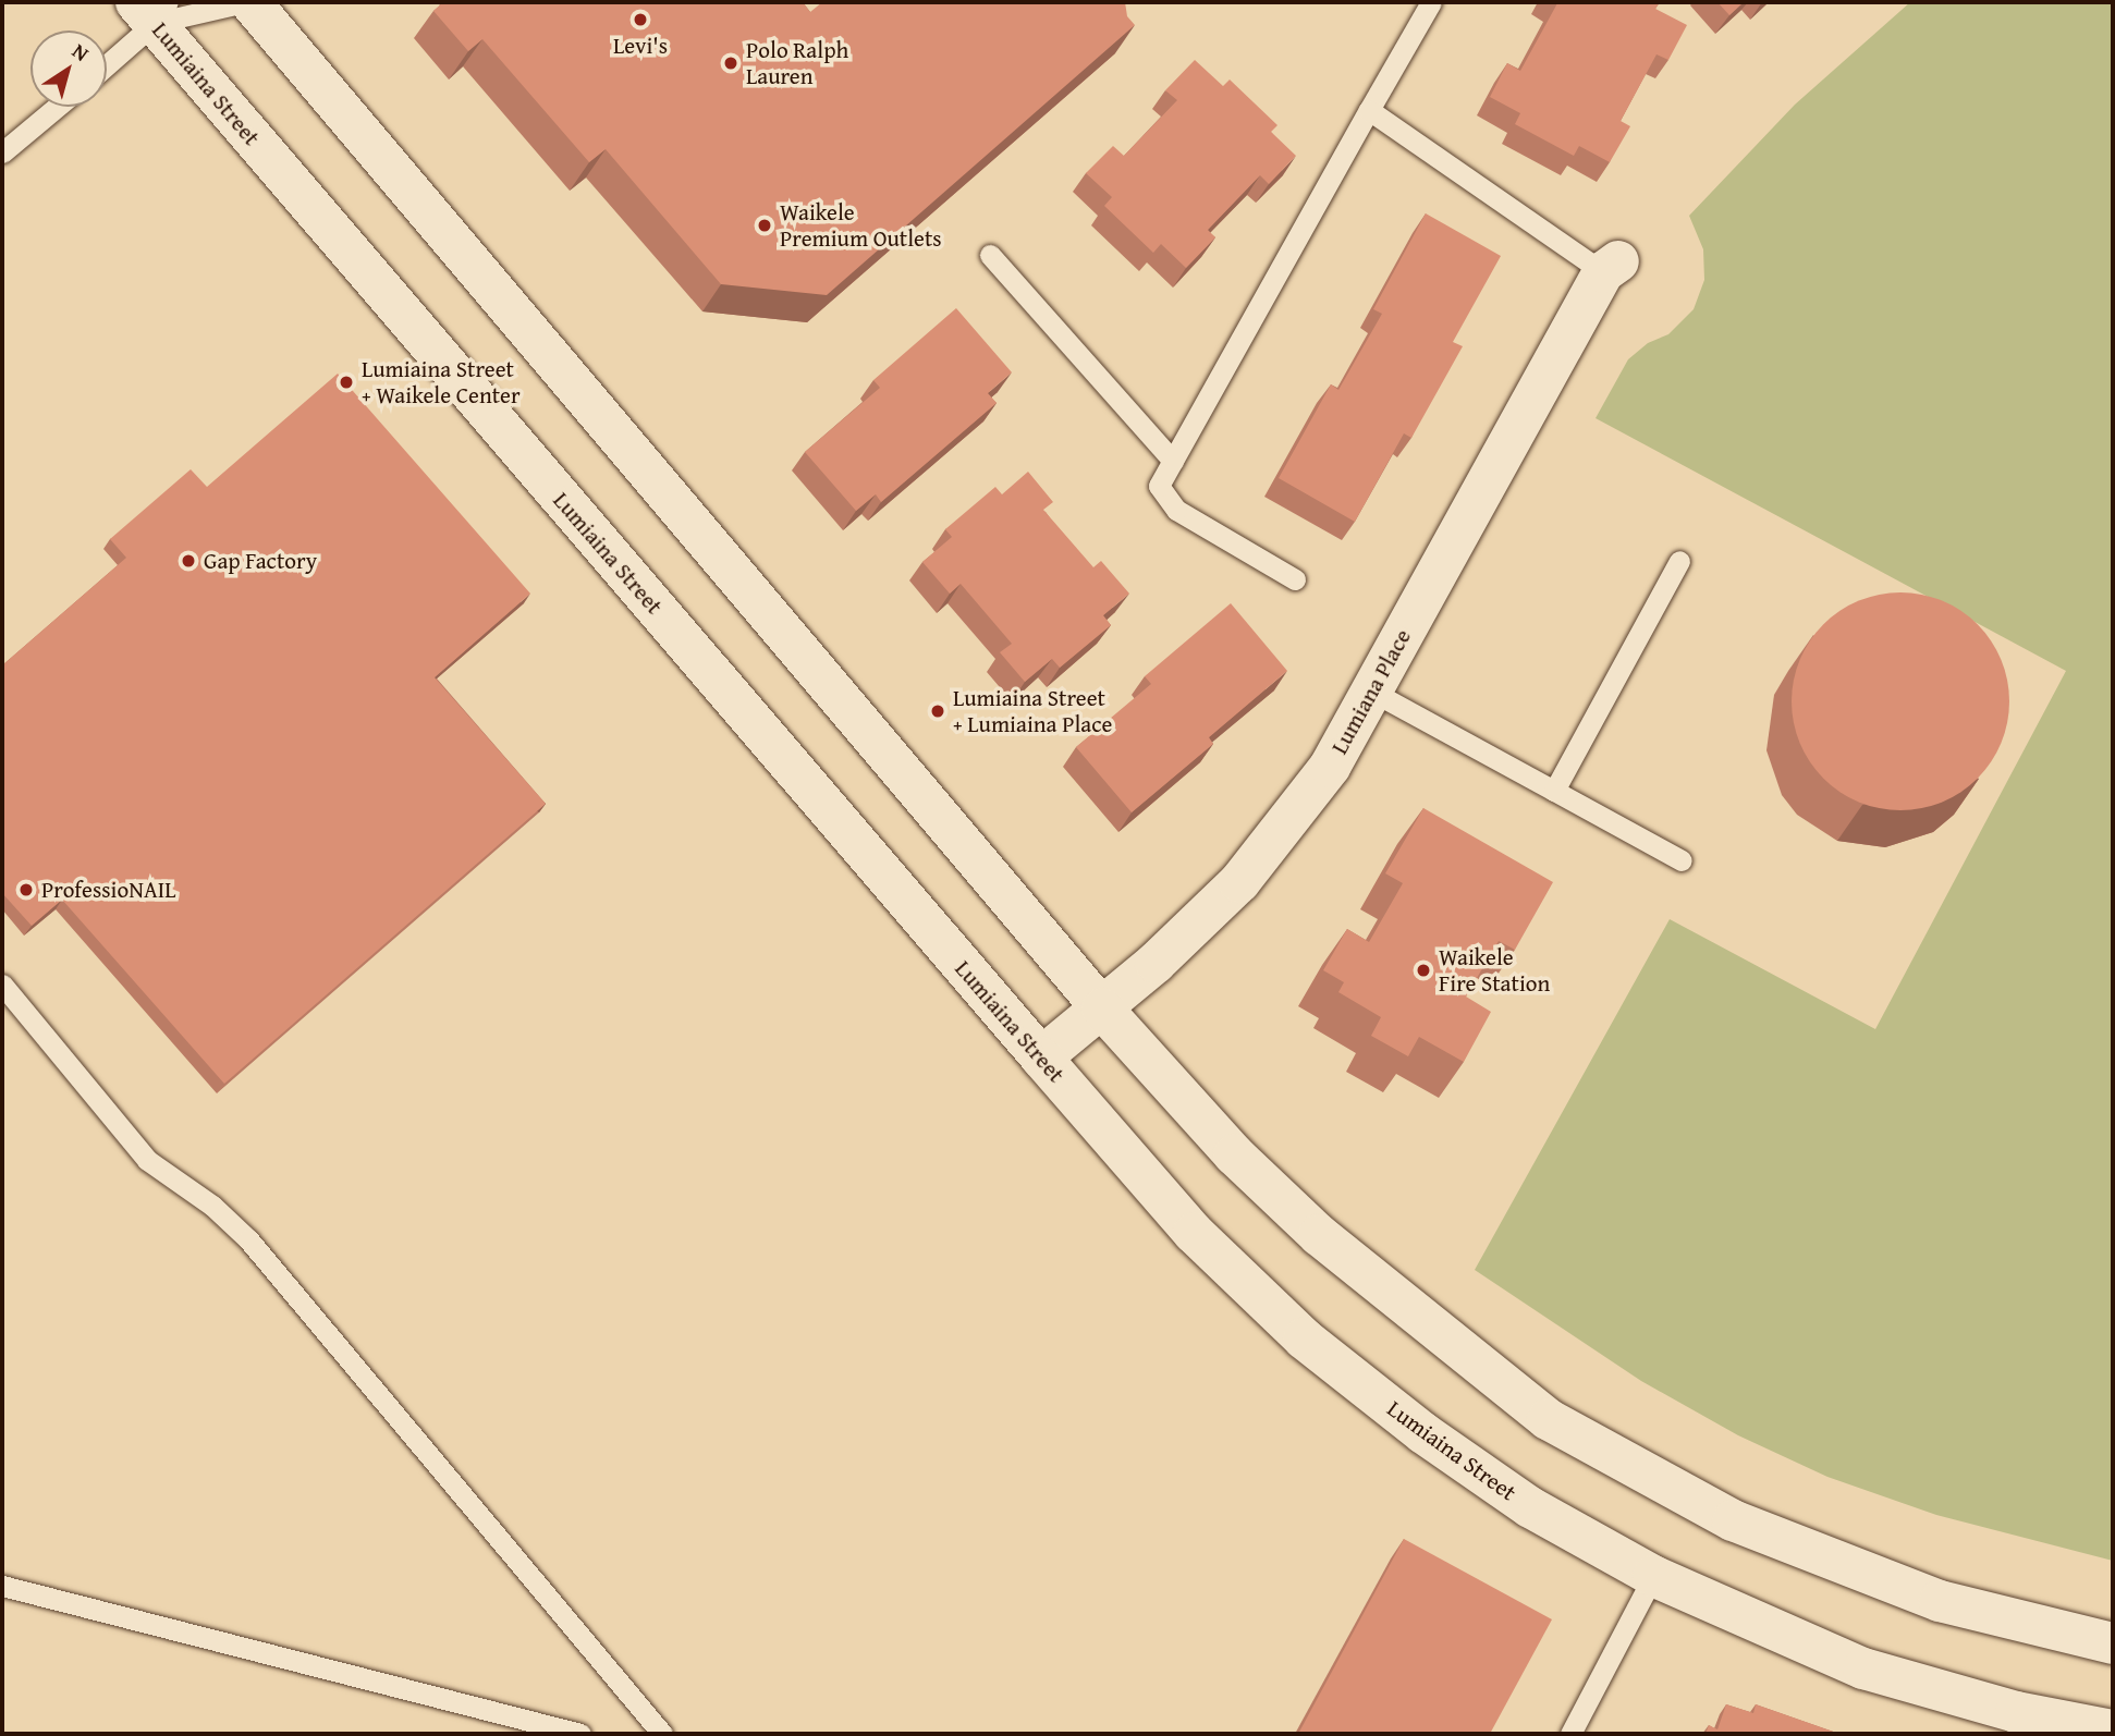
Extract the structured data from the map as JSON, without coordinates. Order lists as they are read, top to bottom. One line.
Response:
{"streets":{"main road":["Lumiaina Street","Lumiana Place"]},"crossings":[["Lumiaina Street","Lumiana Place"]],"places":["Levi's","Polo Ralph Lauren","Waikele Premium Outlets","Lumiaina Street + Waikele Center","Gap Factory","Lumiaina Street + Lumiaina Place","ProfessioNAIL","Waikele Fire Station"],"north":"top right"}
